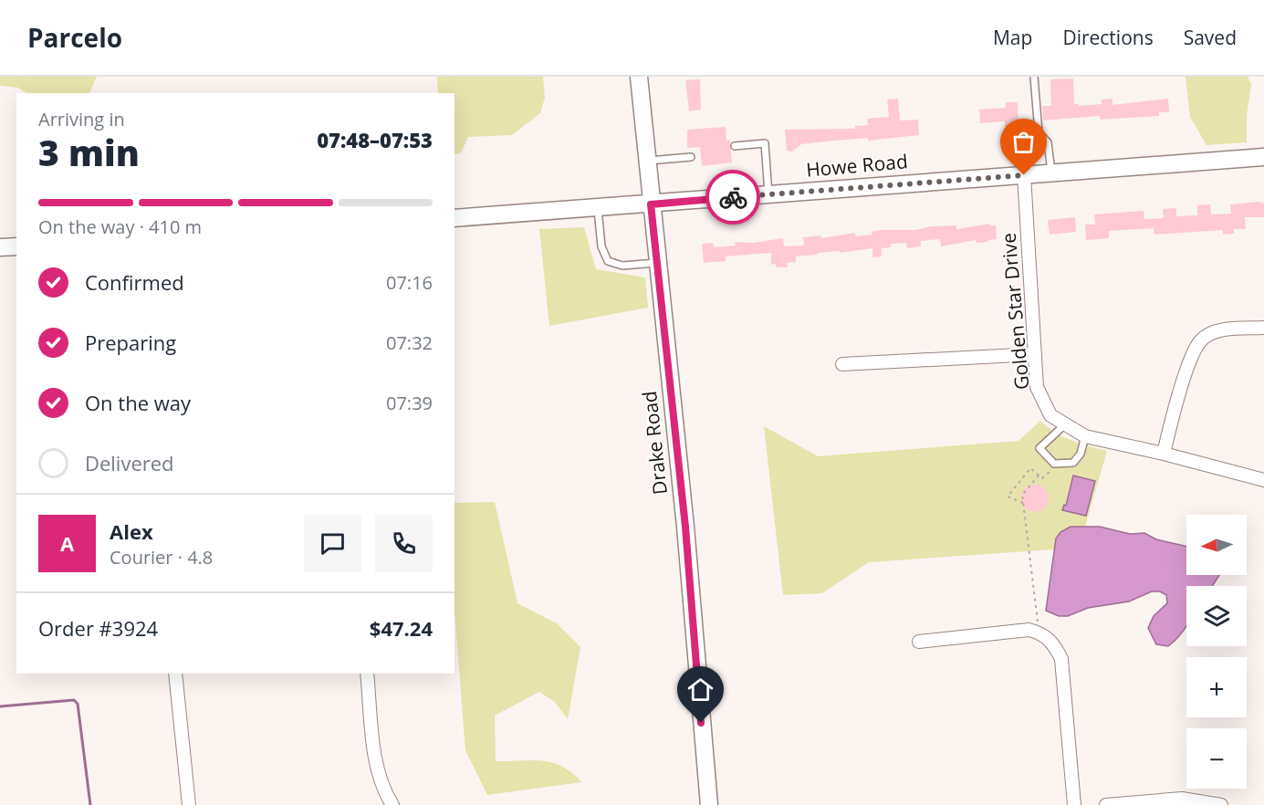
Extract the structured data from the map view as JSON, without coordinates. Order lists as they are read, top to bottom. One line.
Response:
{"streets":{"street":["Howe Road","Golden Star Drive","Drake Road"]},"crossings":[["Howe Road","Golden Star Drive"],["Howe Road","Drake Road"]],"north":"left","page":{"header":"Parcelo","nav":["Map","Directions","Saved"],"heading":["3 min","Arriving in","07:48–07:53"],"panel":["Alex","Courier · 4.8","Order #3924","$47.24"],"bar":"On the way · 410 m","list":[["Confirmed","07:16"],["Preparing","07:32"],["On the way","07:39"],"Delivered"],"map_buttons":["+","−"],"round":"A"}}
